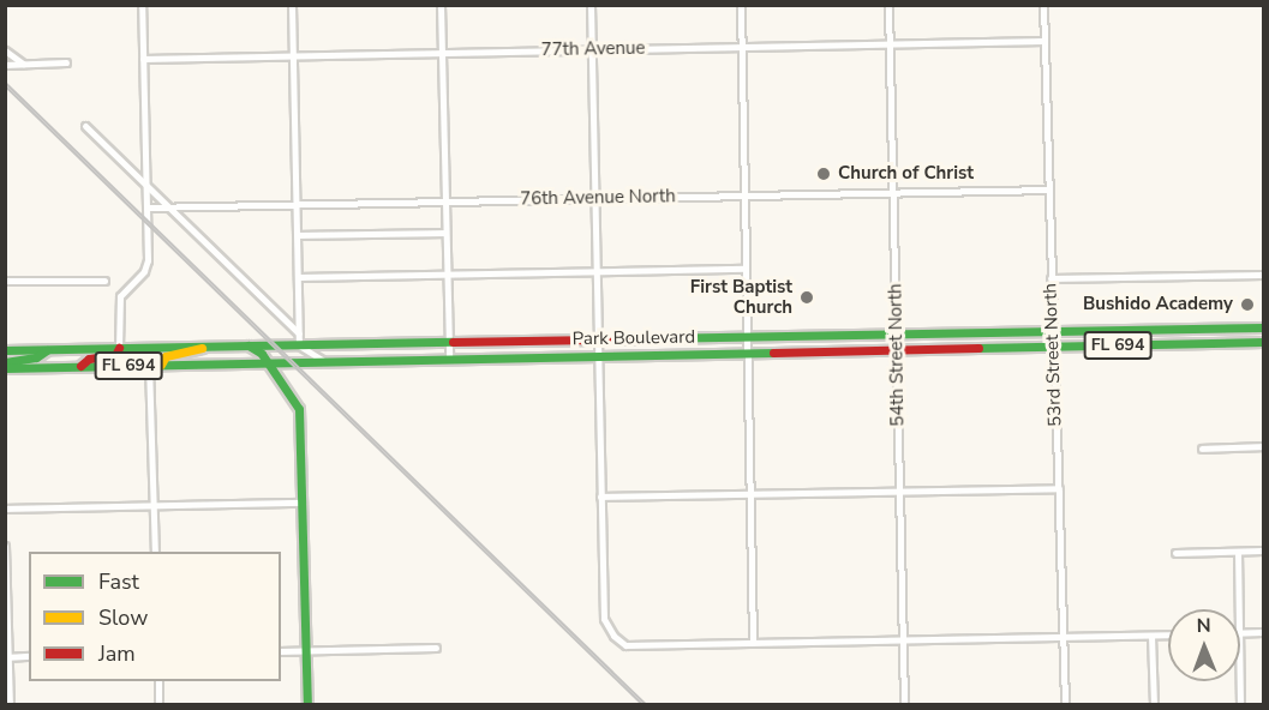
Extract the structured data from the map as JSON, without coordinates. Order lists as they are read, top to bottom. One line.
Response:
{"streets":{"main road":["Park Boulevard","FL 694"],"street":["77th Avenue","76th Avenue North","54th Street North","53rd Street North"]},"crossings":[["77th Avenue","54th Street North"],["77th Avenue","53rd Street North"],["76th Avenue North","54th Street North"],["76th Avenue North","53rd Street North"],["Park Boulevard","54th Street North"],["Park Boulevard","53rd Street North"]],"places":["Church of Christ","First Baptist Church","Bushido Academy"],"legend":["Fast","Slow","Jam"],"north":"top"}
